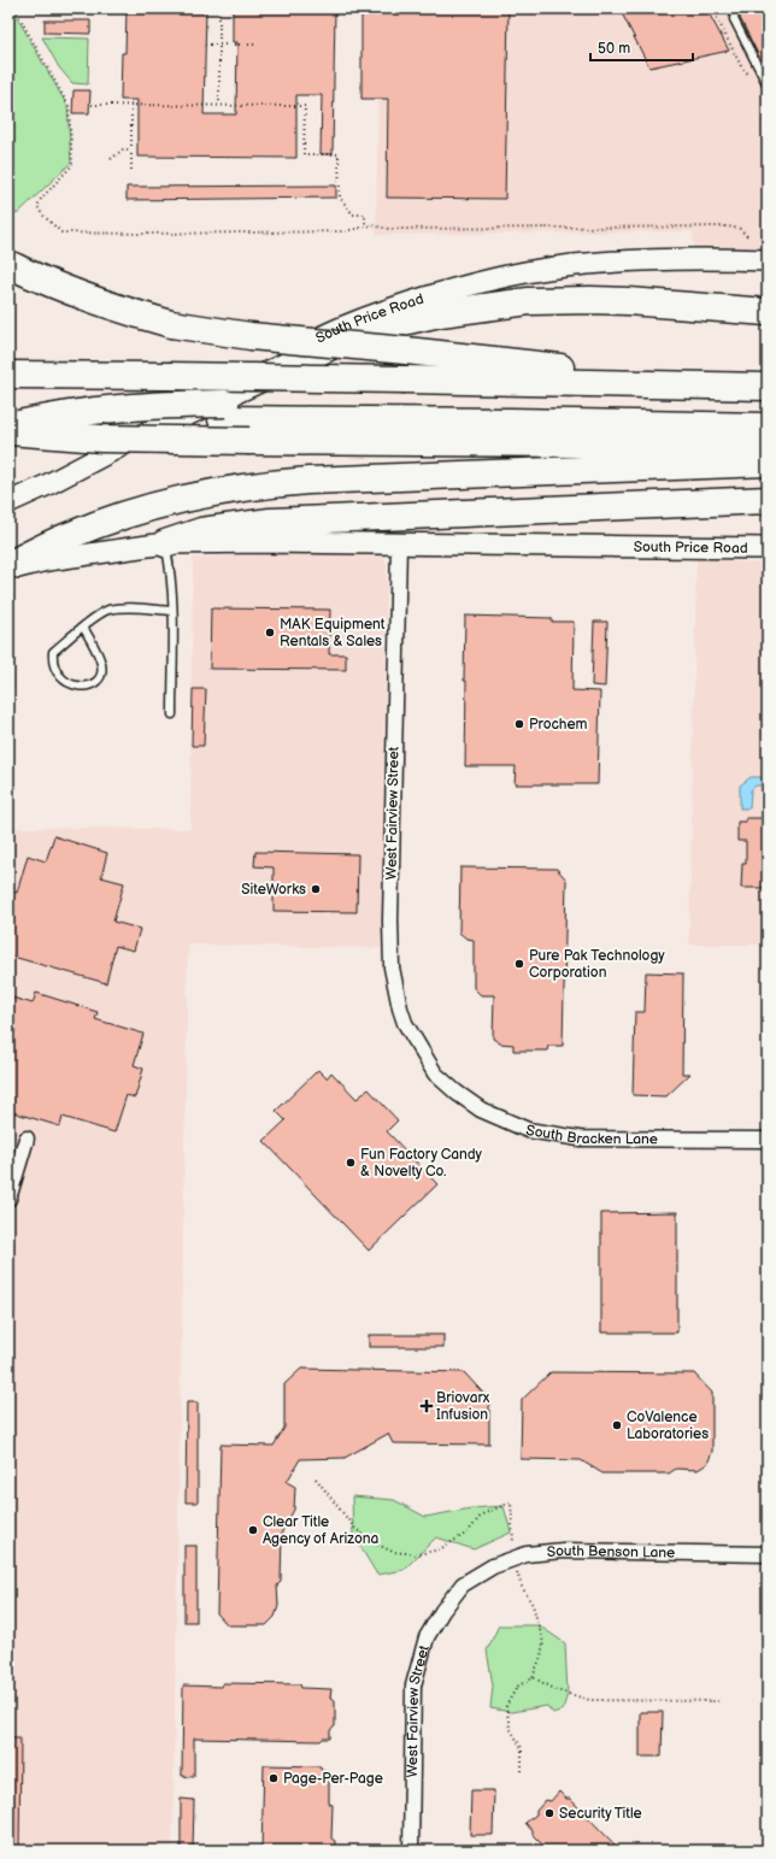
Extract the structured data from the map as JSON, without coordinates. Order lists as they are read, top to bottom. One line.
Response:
{"streets":{"main road":["South Price Road"],"street":["West Fairview Street","South Bracken Lane","South Benson Lane"]},"crossings":[["South Price Road","West Fairview Street"],["West Fairview Street","South Bracken Lane"],["West Fairview Street","South Benson Lane"]],"places":{"other":["MAK Equipment Rentals & Sales","Prochem","SiteWorks","Pure Pak Technology Corporation","Fun Factory Candy & Novelty Co.","CoValence Laboratories","Clear Title Agency of Arizona","Page-Per-Page","Security Title"],"health":["Briovarx Infusion"]},"scale_bar":"50 m"}
